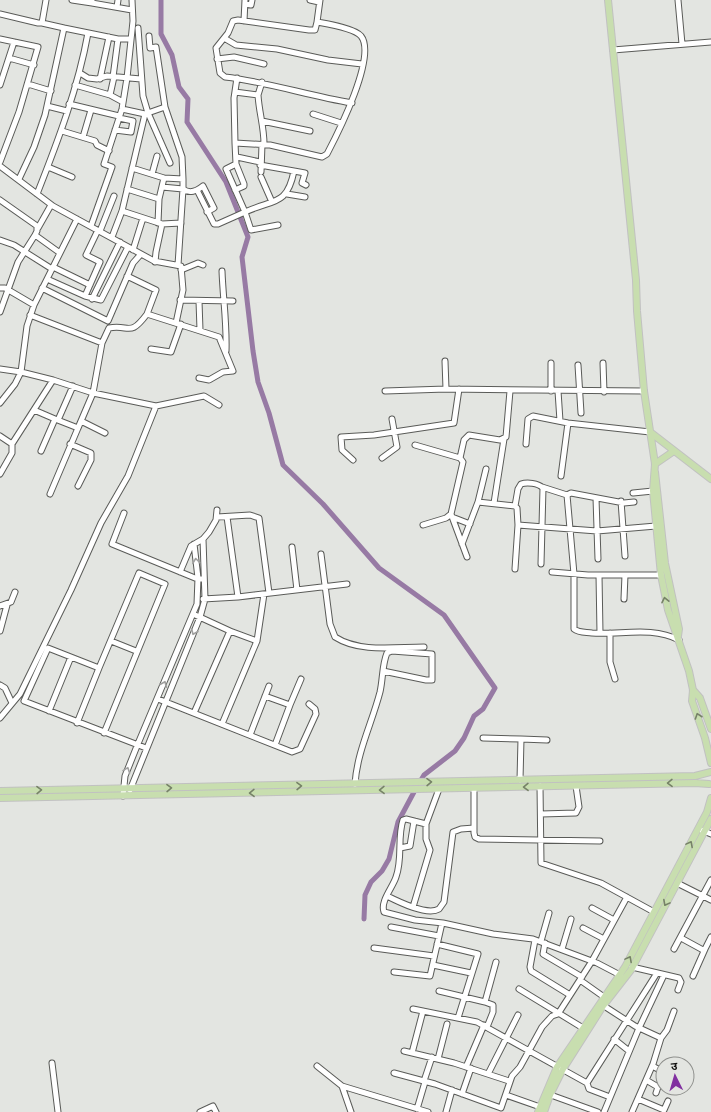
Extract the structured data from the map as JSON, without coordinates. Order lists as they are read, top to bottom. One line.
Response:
{"north":"top"}
